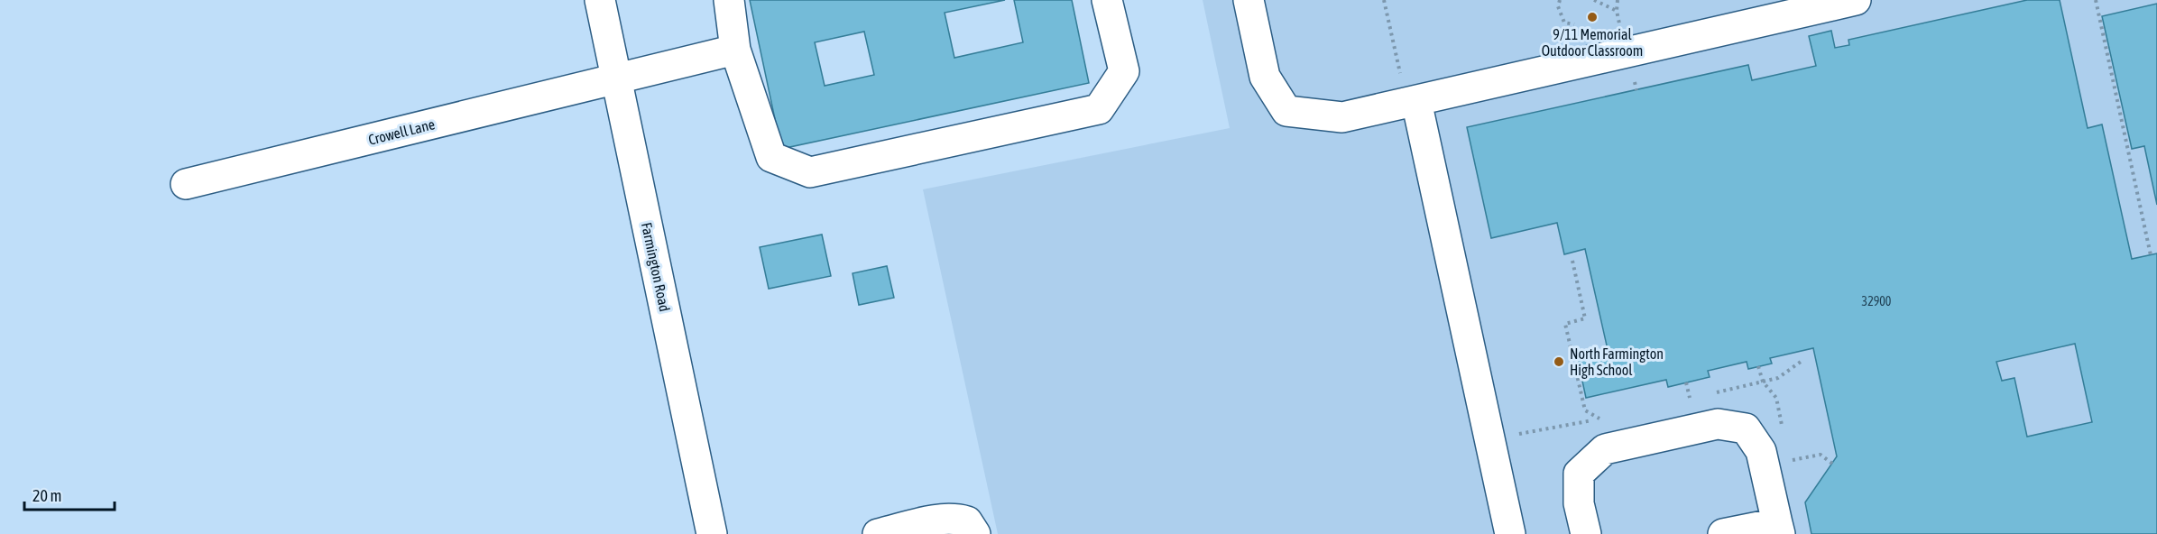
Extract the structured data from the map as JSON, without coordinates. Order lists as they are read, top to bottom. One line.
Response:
{"streets":{"street":["Crowell Lane","Farmington Road"]},"crossings":[["Crowell Lane","Farmington Road"]],"places":["9/11 Memorial Outdoor Classroom","North Farmington High School"],"house_numbers":["32900"],"scale_bar":"20 m"}
